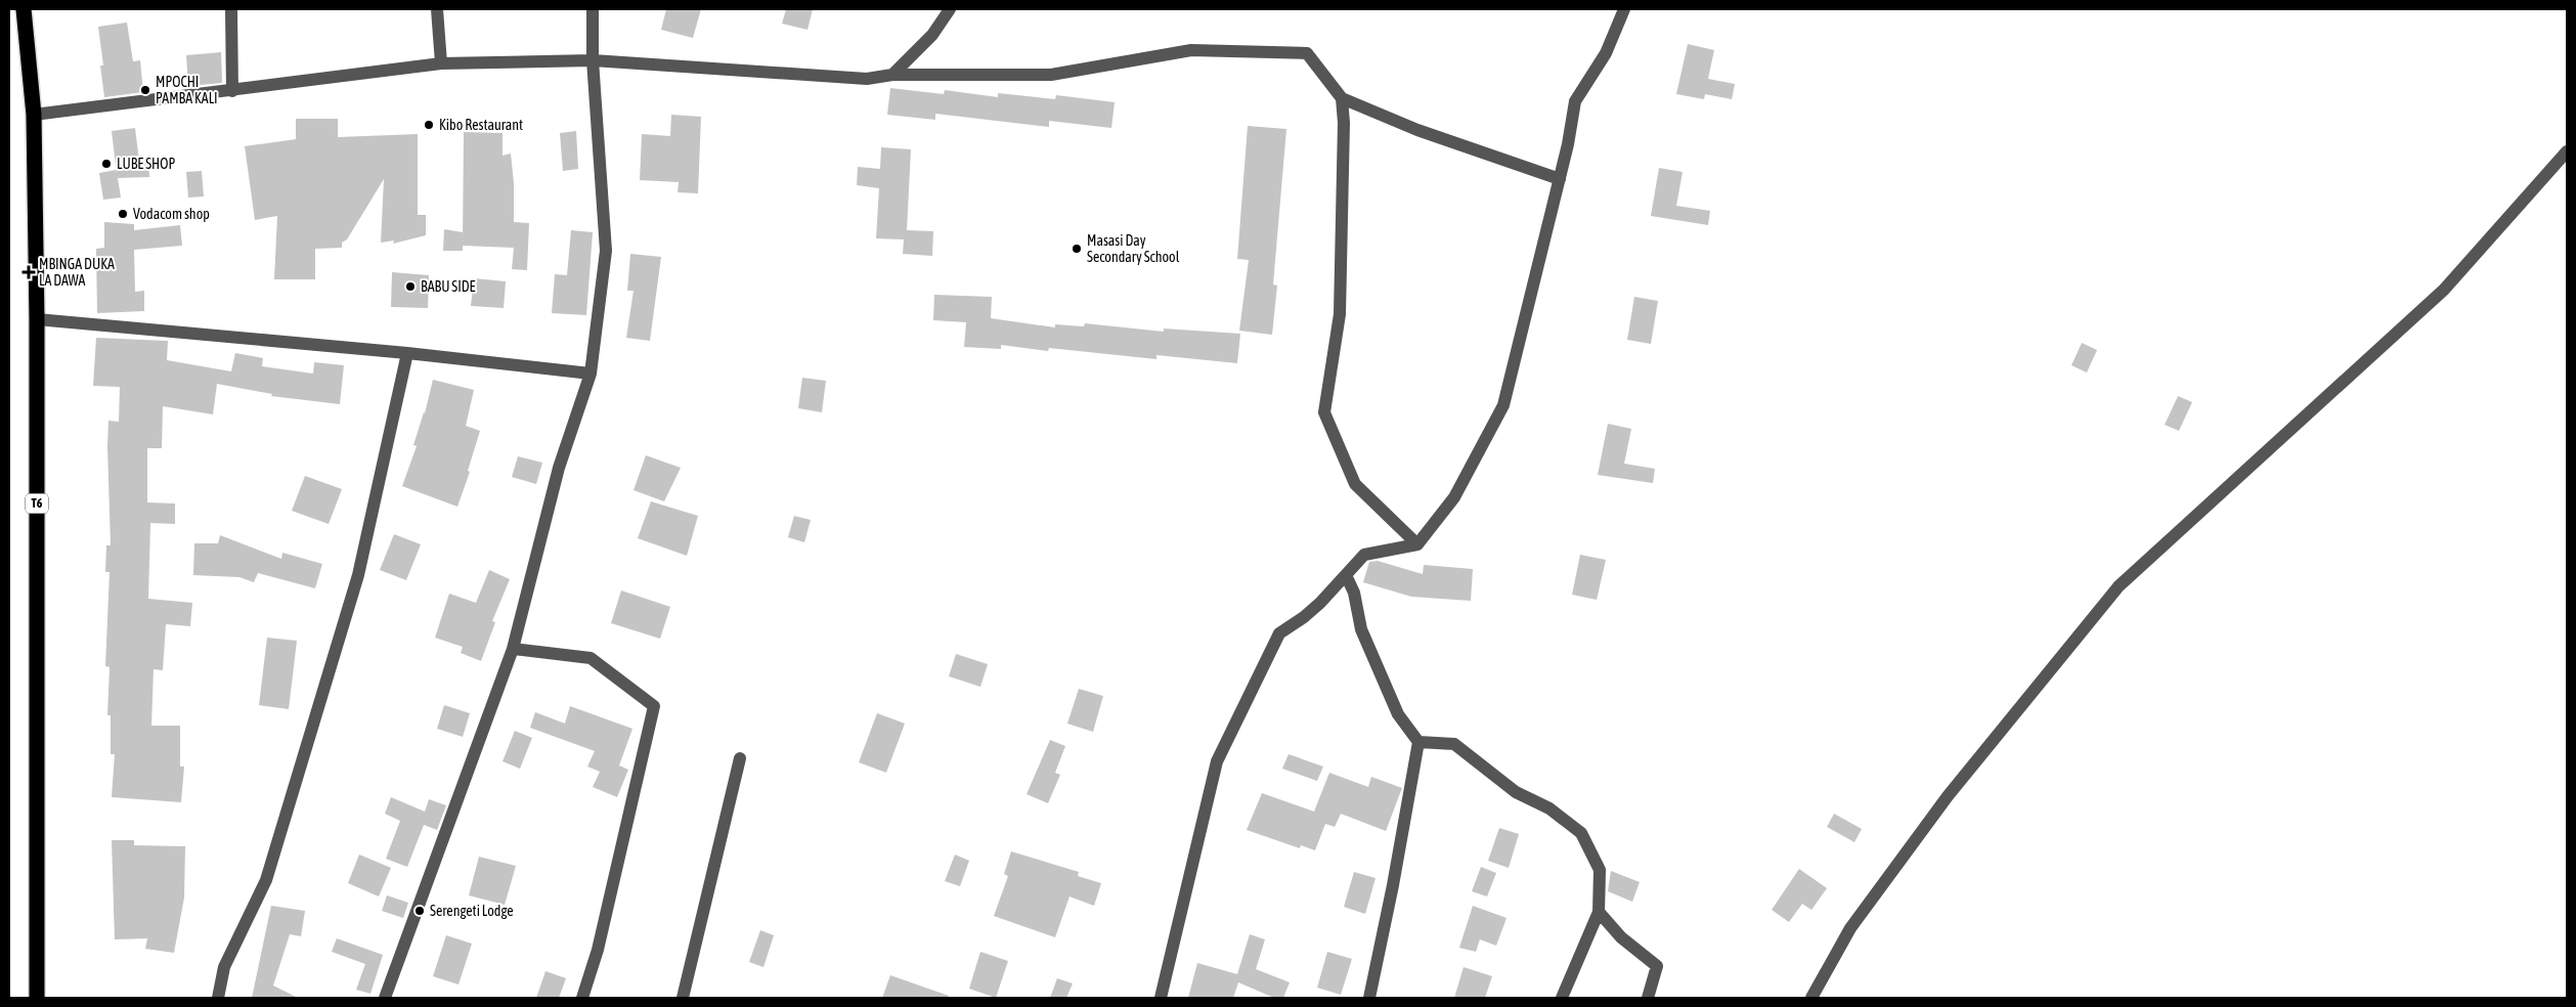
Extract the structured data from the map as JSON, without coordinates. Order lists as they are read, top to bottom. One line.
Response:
{"streets":{"highway":["T6"]},"places":{"other":["MPOCHI PAMBA KALI","Kibo Restaurant","LUBE SHOP","Vodacom shop","Masasi Day Secondary School","BABU SIDE","Serengeti Lodge"],"health":["MBINGA DUKA LA DAWA"]}}
